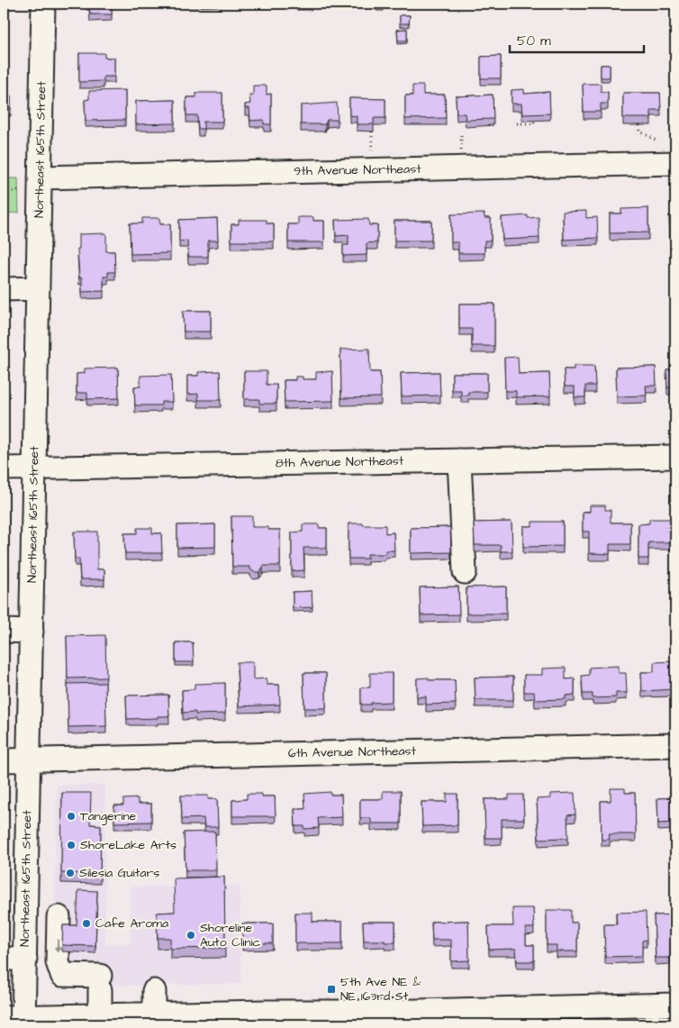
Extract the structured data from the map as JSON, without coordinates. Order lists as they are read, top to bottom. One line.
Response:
{"streets":{"street":["Northeast 165th Street","9th Avenue Northeast","8th Avenue Northeast","6th Avenue Northeast"]},"crossings":[["Northeast 165th Street","9th Avenue Northeast"],["Northeast 165th Street","8th Avenue Northeast"],["Northeast 165th Street","6th Avenue Northeast"]],"places":{"other":["Tangerine","ShoreLake Arts","Silesia Guitars","Cafe Aroma","Shoreline Auto Clinic"],"transit":["5th Ave NE & NE 163rd St"]},"scale_bar":"50 m"}
